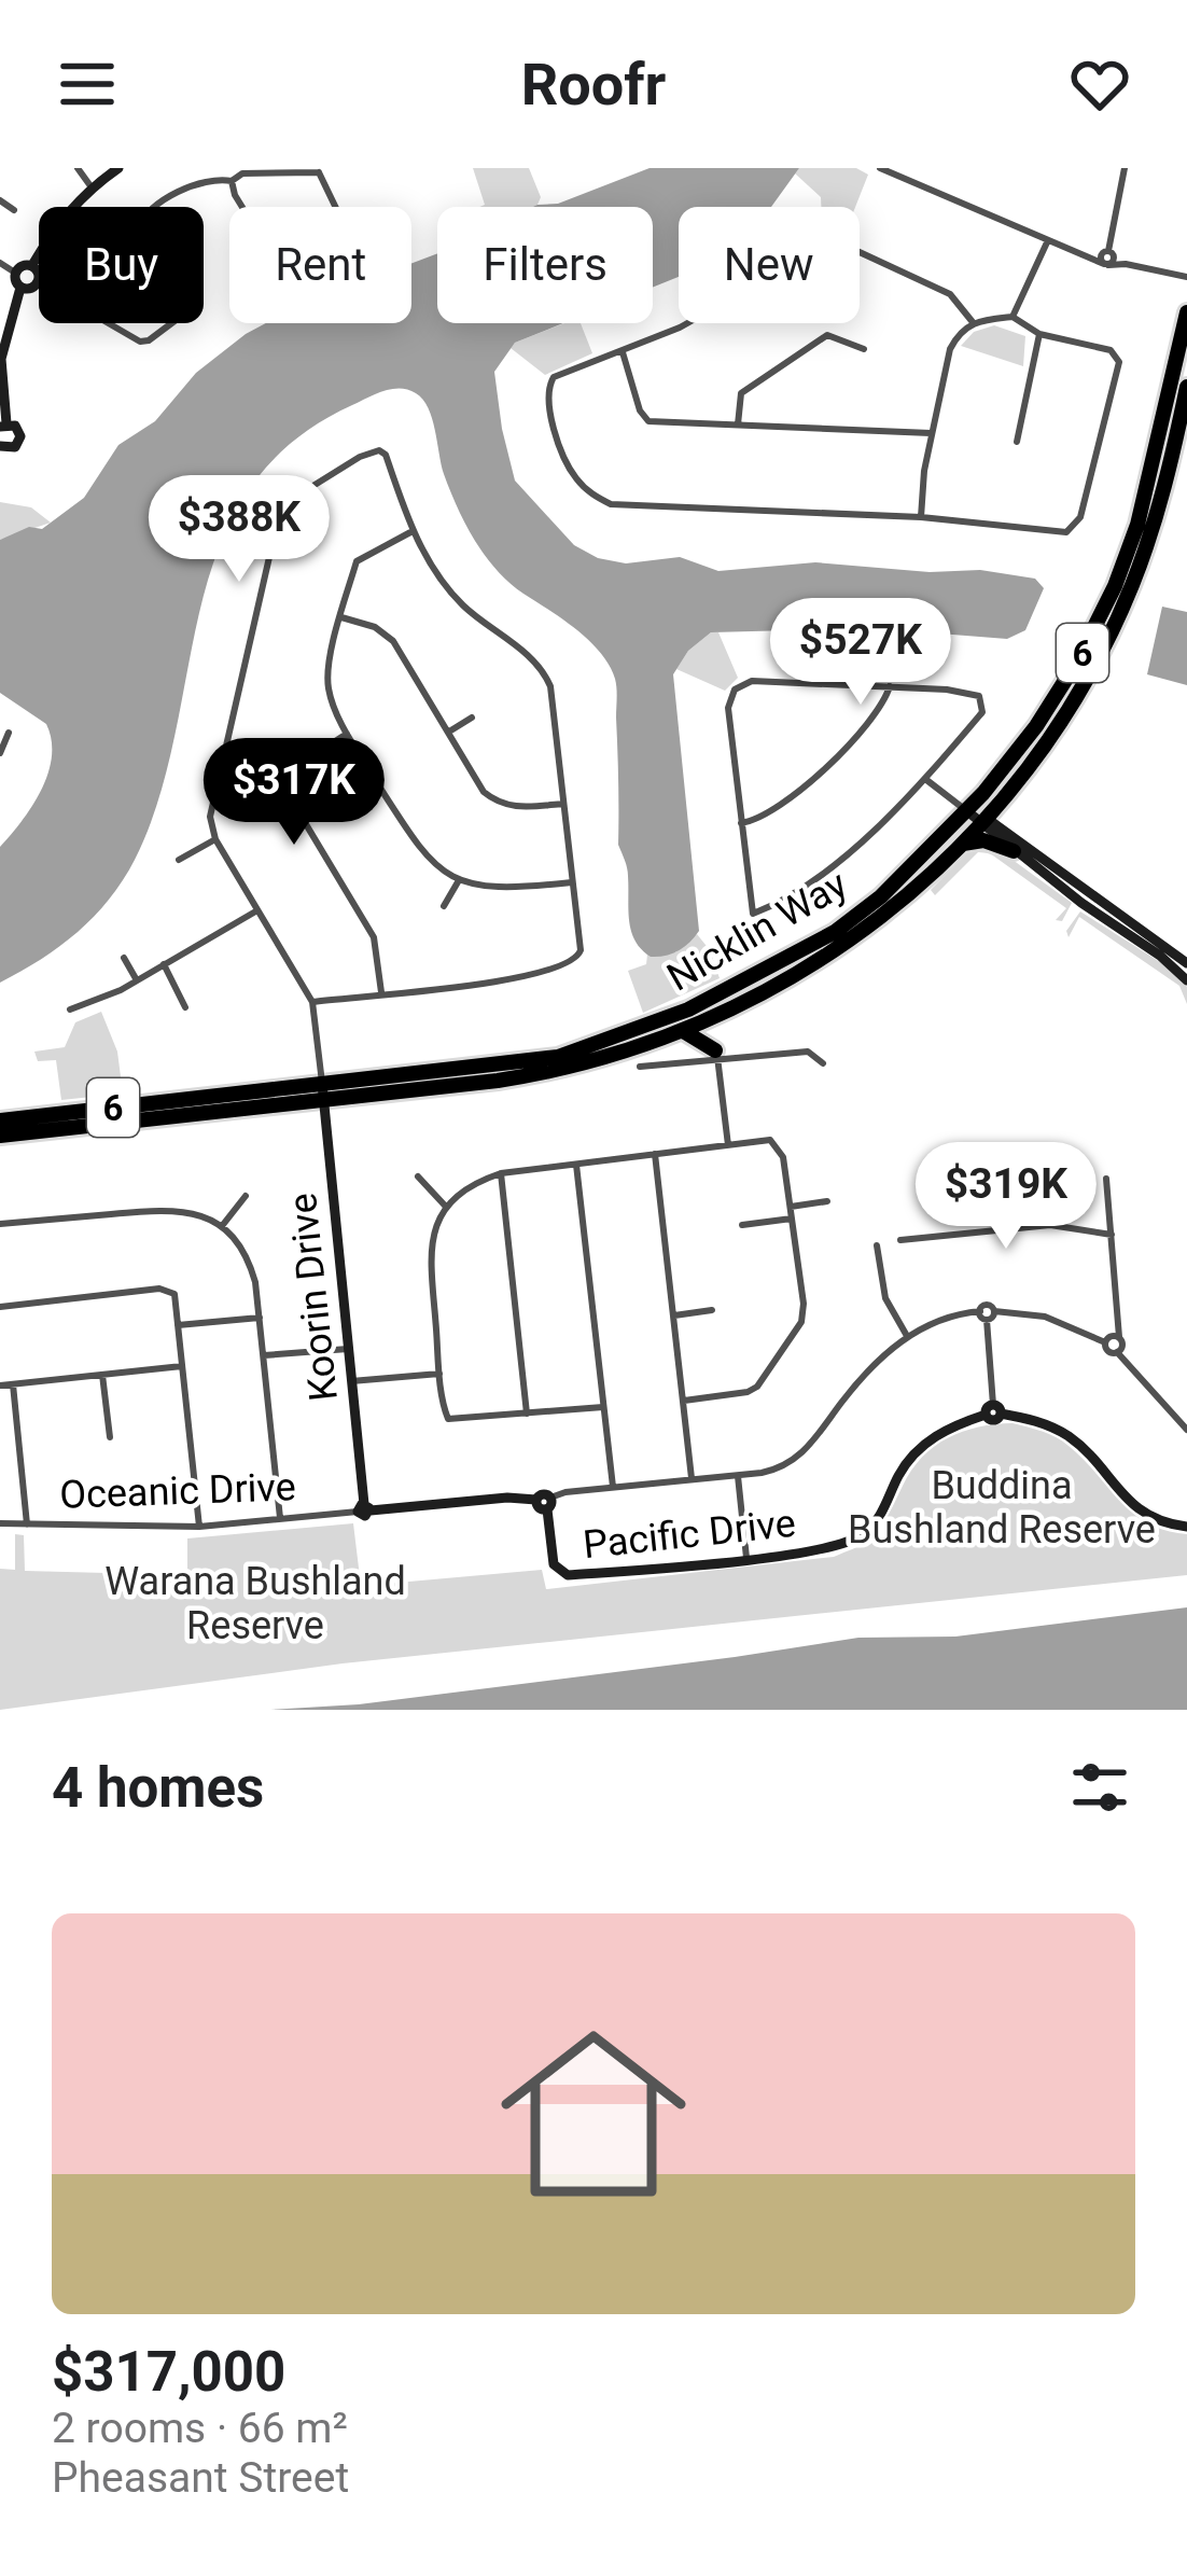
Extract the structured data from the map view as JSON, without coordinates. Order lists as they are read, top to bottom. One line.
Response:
{"streets":{"highway":["6","Nicklin Way"],"street":["Koorin Drive","Oceanic Drive","Pacific Drive"]},"crossings":[["Nicklin Way","Koorin Drive"],["Koorin Drive","Oceanic Drive"],["Oceanic Drive","Pacific Drive"]],"parks":["Buddina Bushland Reserve","Warana Bushland Reserve"],"page":{"header":"Roofr","chip":["Buy","Rent","Filters","New"],"price":["$388K","$527K","$317K","$319K"],"heading":"4 homes","list":[{"name":"$317,000","note":"2 rooms · 66 m² · Pheasant Street"}]}}
